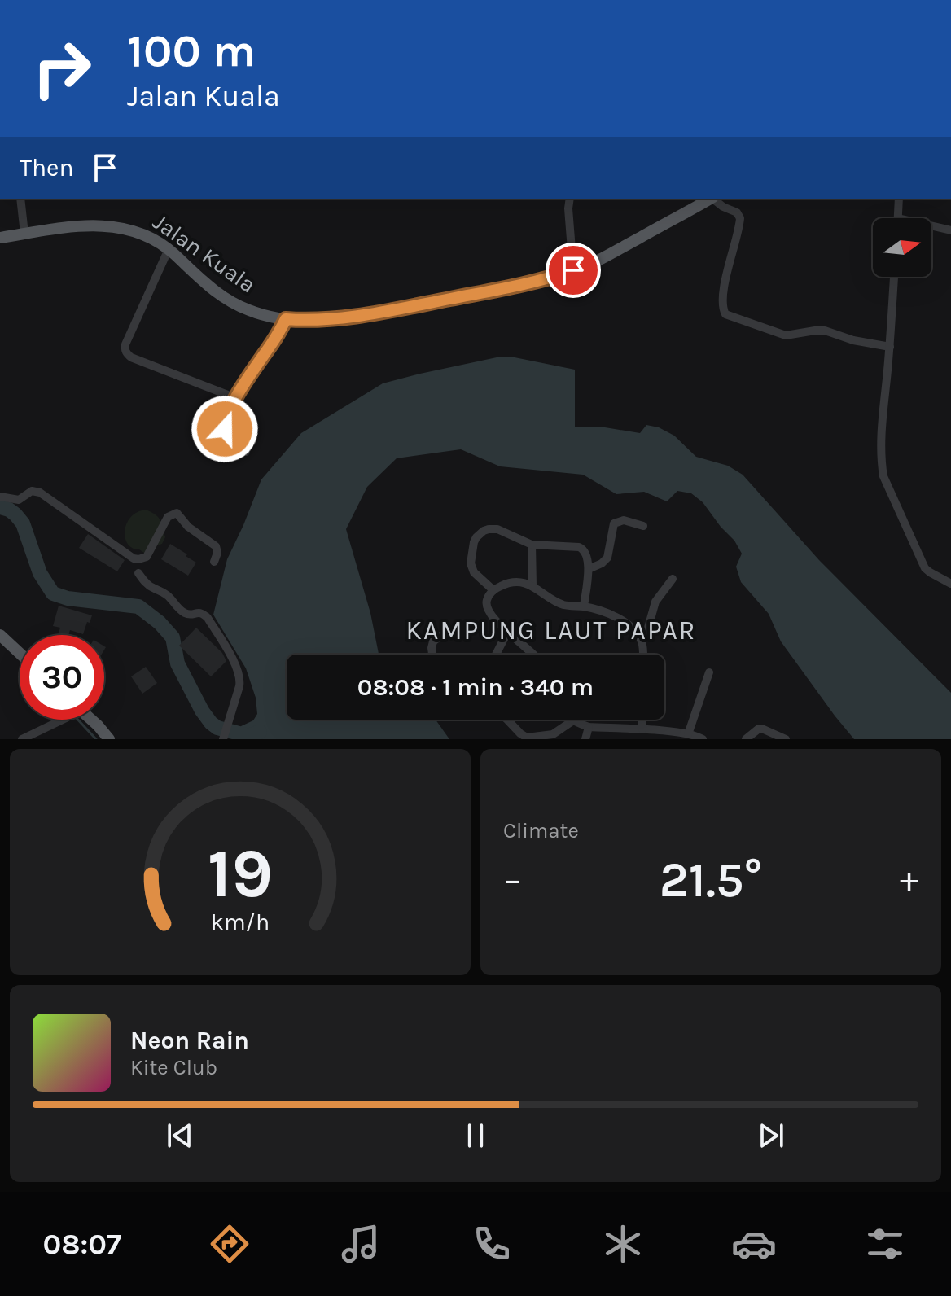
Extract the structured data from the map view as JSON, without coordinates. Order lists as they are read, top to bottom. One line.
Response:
{"streets":{"main road":["Jalan Kuala"]},"districts":["KAMPUNG LAUT PAPAR"],"north":"right","page":{"turn":["100 m","Jalan Kuala"],"then":"Then","limit":"30","trip":"08:08 · 1 min · 340 m","tile":"Climate","heat":["−","21.5°","+"],"song":["Neon Rain","Kite Club"],"tabs":"08:07","gauge":["19","km/h"]}}
